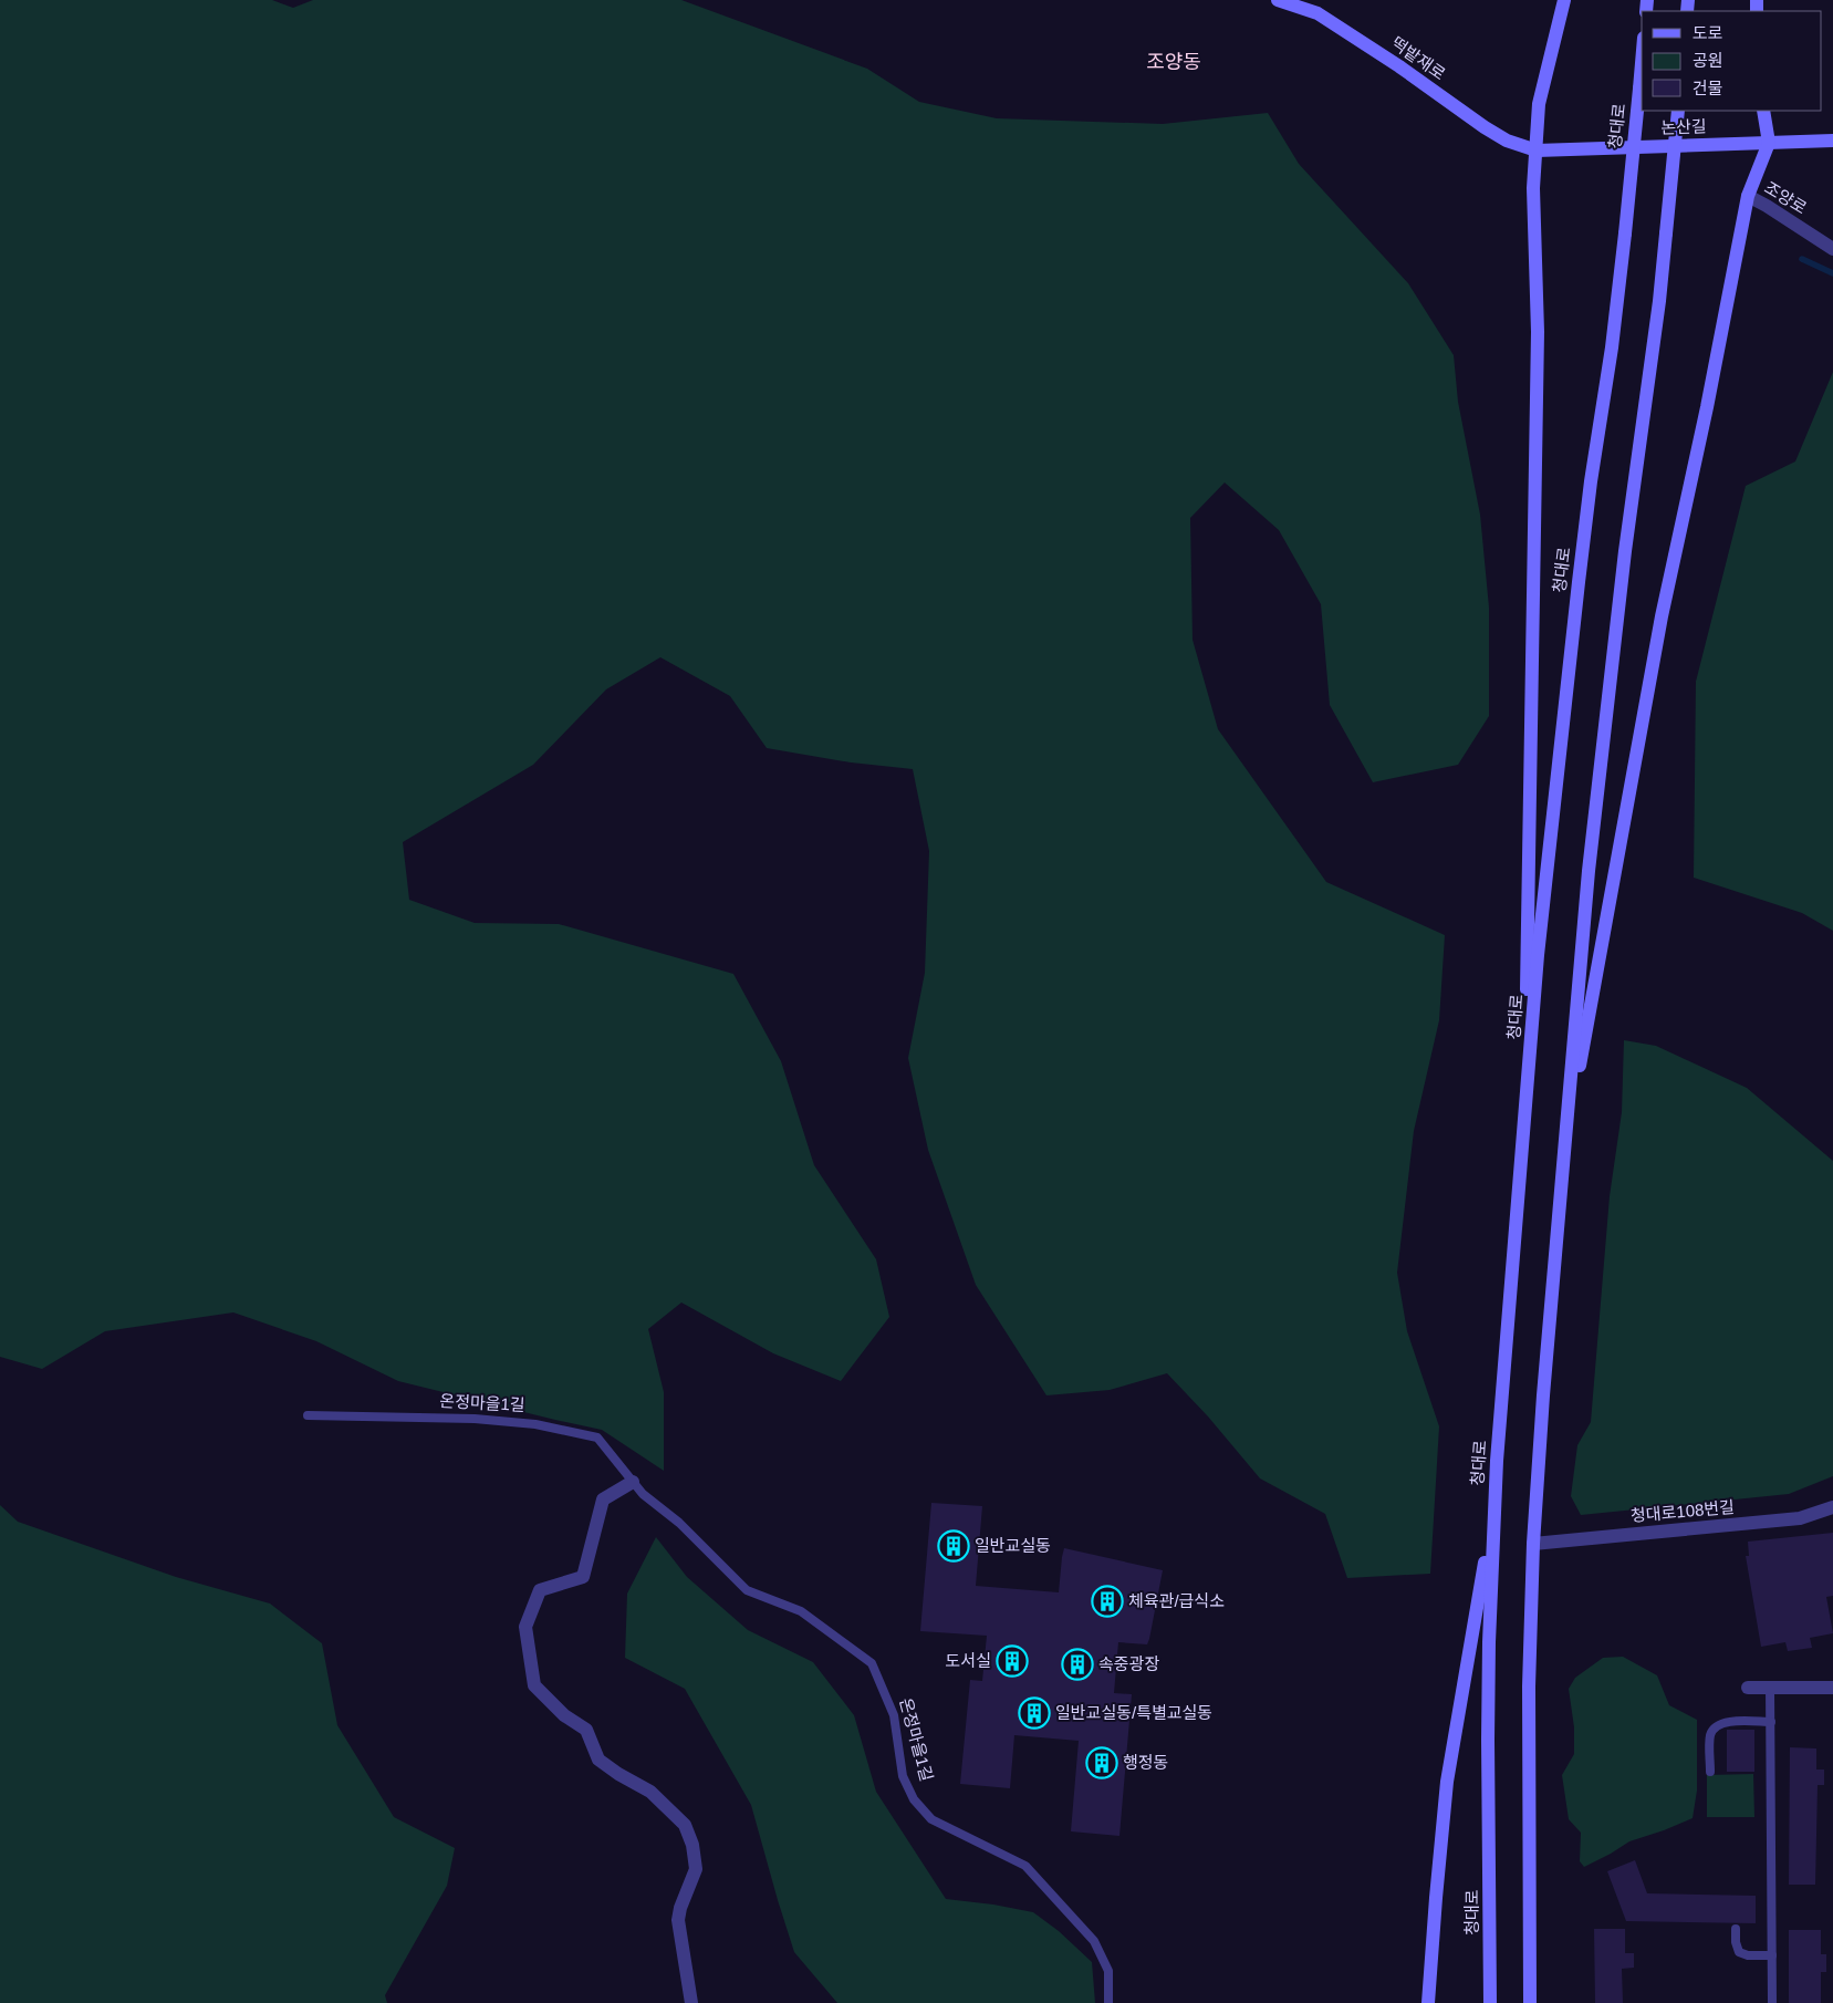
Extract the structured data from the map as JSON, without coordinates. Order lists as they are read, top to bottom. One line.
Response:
{"streets":{"street":["떡밭재로","청대로","논산길","조양로","청대로108번길"],"lane":["온정마을1길"]},"crossings":[["떡밭재로","논산길"]],"districts":["조양동"],"places":{"building":["일반교실동","체육관/급식소","도서실","속중광장","일반교실동/특별교실동","행정동"]},"legend":["도로","공원","건물"]}
